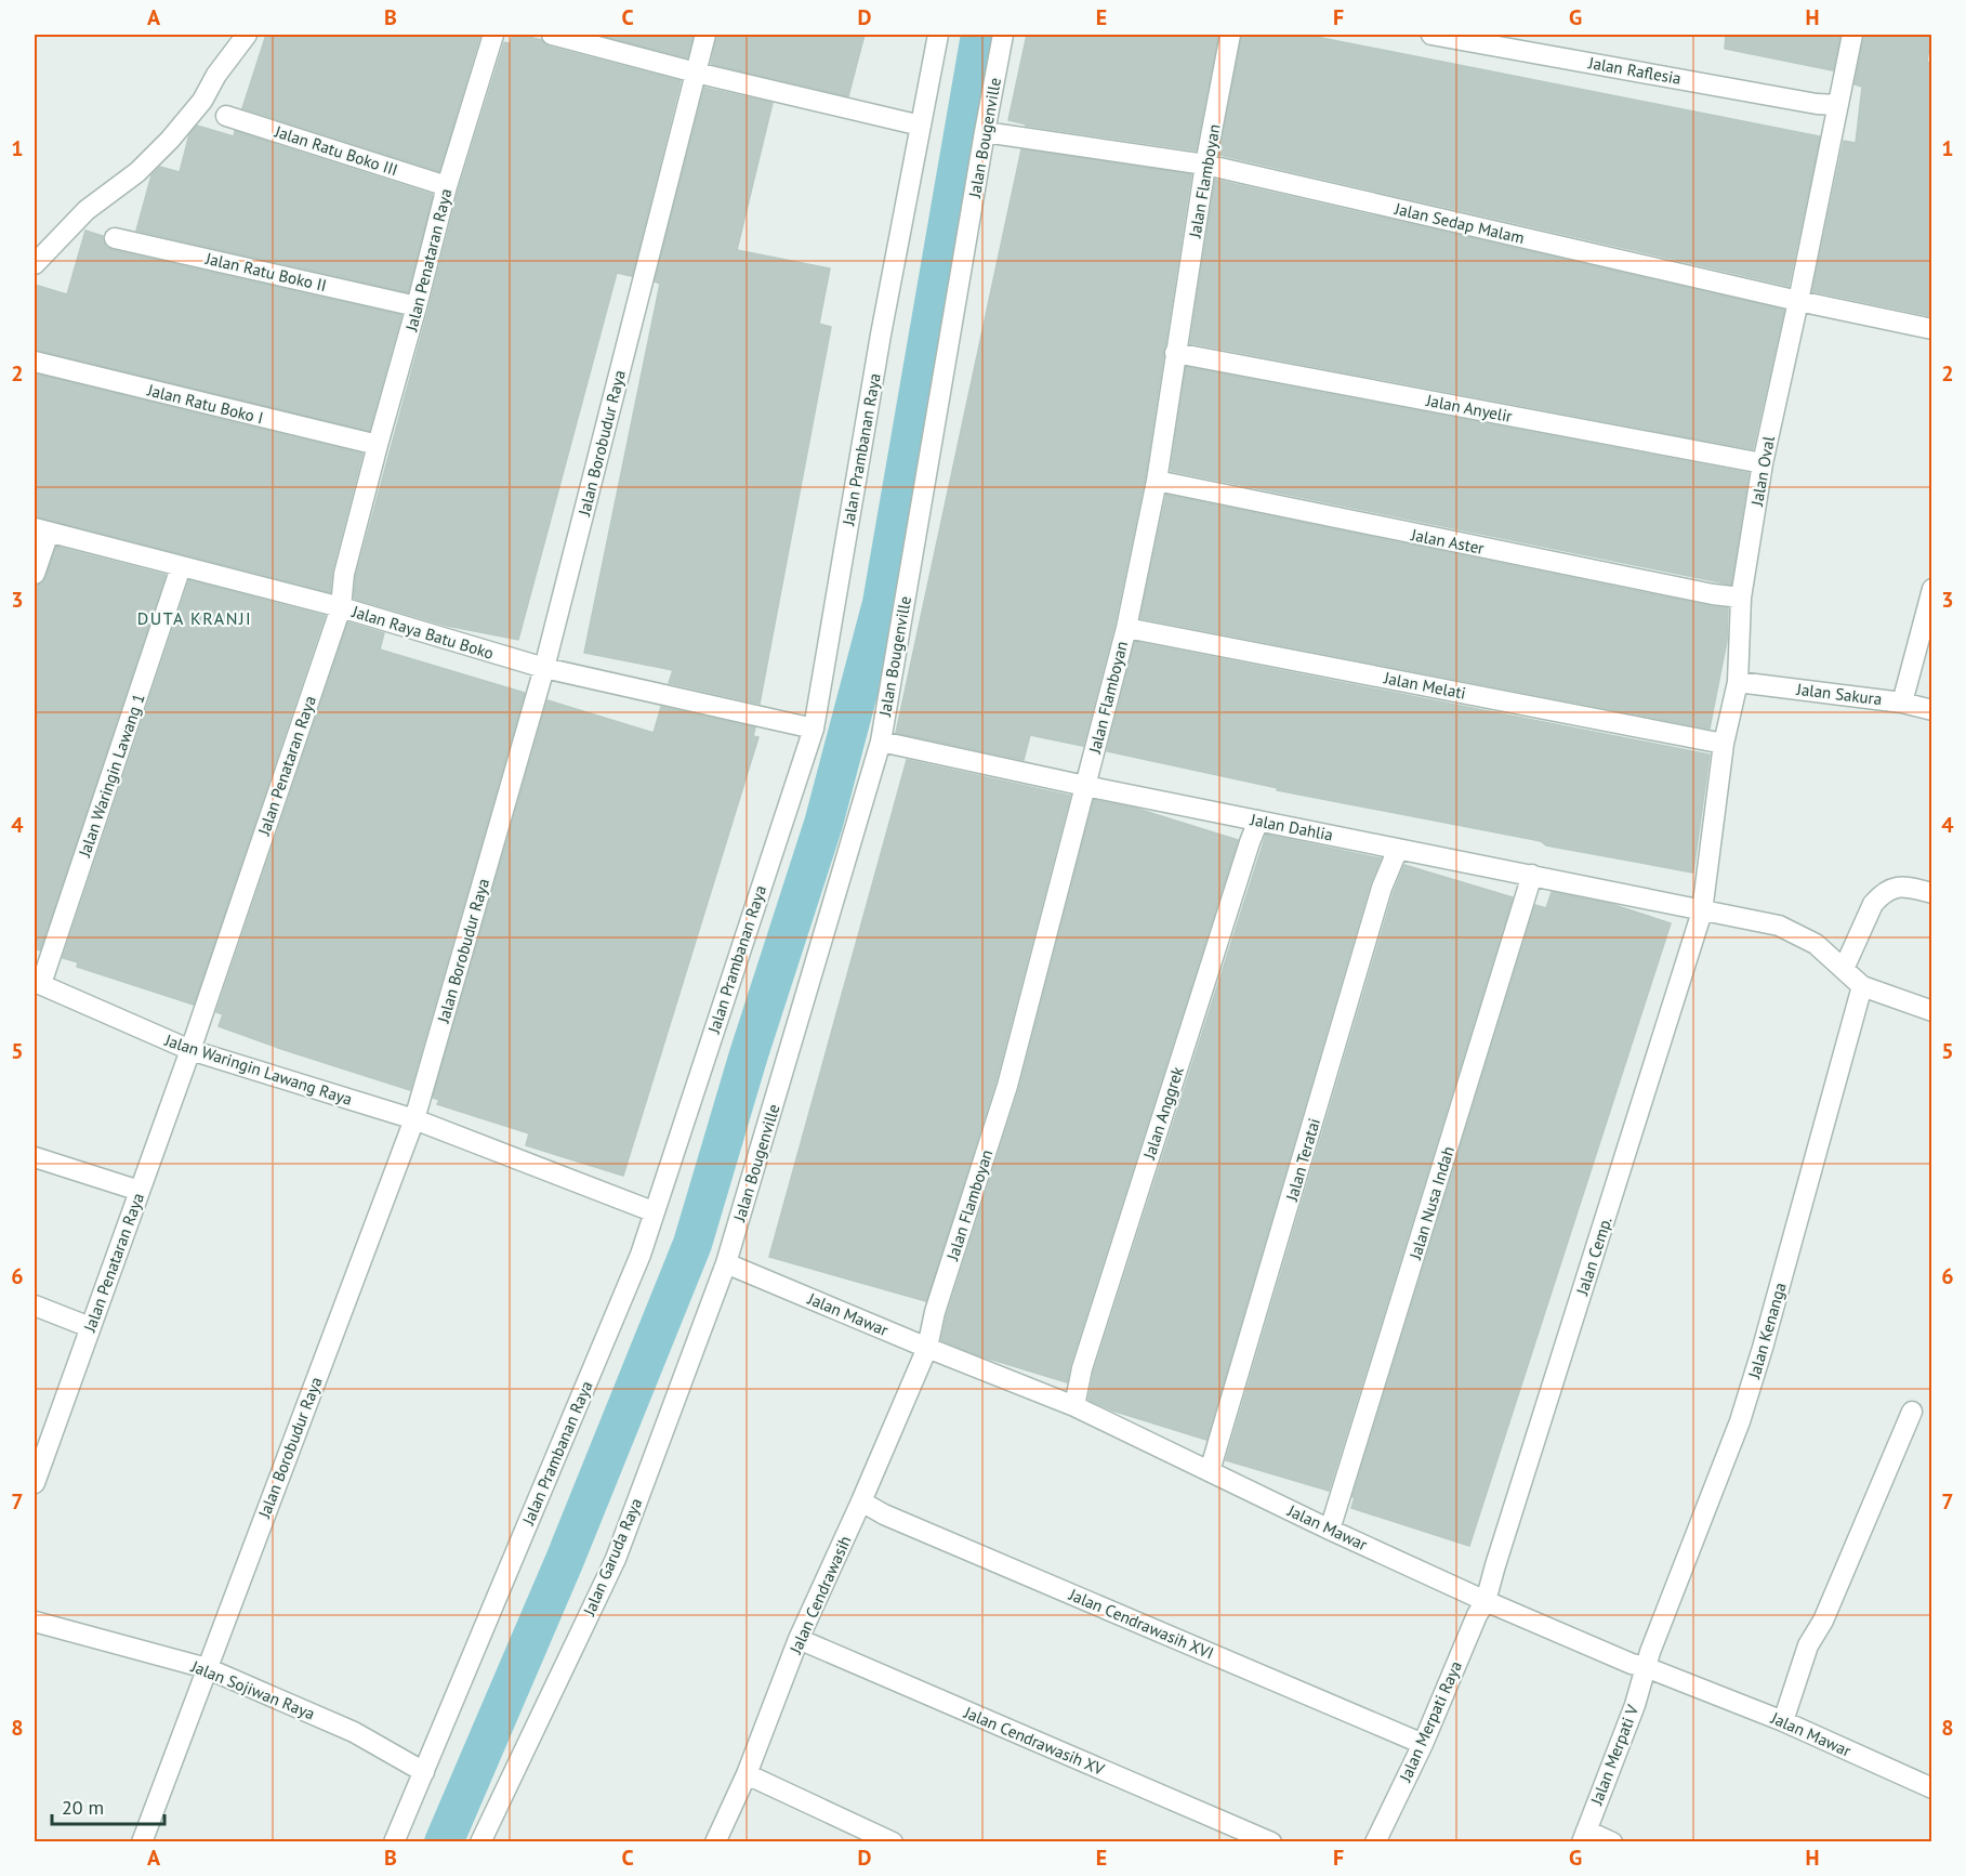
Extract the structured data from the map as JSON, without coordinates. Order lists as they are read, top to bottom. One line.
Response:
{"streets":{"street":["Jalan Raflesia","Jalan Bougenville","Jalan Ratu Boko III","Jalan Flamboyan","Jalan Sedap Malam","Jalan Penataran Raya","Jalan Ratu Boko II","Jalan Ratu Boko I","Jalan Anyelir","Jalan Borobudur Raya","Jalan Prambanan Raya","Jalan Oval","Jalan Aster","Jalan Raya Batu Boko","Jalan Melati","Jalan Sakura","Jalan Waringin Lawang 1","Jalan Dahlia","Jalan Waringin Lawang Raya","Jalan Anggrek","Jalan Teratai","Jalan Nusa Indah","Jalan Cemp.","Jalan Mawar","Jalan Kenanga","Jalan Garuda Raya","Jalan Cendrawasih","Jalan Cendrawasih XVI","Jalan Sojiwan Raya","Jalan Merpati Raya","Jalan Cendrawasih XV","Jalan Merpati V"]},"crossings":[["Jalan Raflesia","Jalan Oval"],["Jalan Bougenville","Jalan Sedap Malam"],["Jalan Bougenville","Jalan Dahlia"],["Jalan Bougenville","Jalan Mawar"],["Jalan Bougenville","Jalan Garuda Raya"],["Jalan Ratu Boko III","Jalan Penataran Raya"],["Jalan Flamboyan","Jalan Sedap Malam"],["Jalan Flamboyan","Jalan Anyelir"],["Jalan Flamboyan","Jalan Aster"],["Jalan Flamboyan","Jalan Melati"],["Jalan Flamboyan","Jalan Dahlia"],["Jalan Flamboyan","Jalan Mawar"],["Jalan Flamboyan","Jalan Cendrawasih"],["Jalan Sedap Malam","Jalan Oval"],["Jalan Penataran Raya","Jalan Ratu Boko II"],["Jalan Penataran Raya","Jalan Ratu Boko I"],["Jalan Penataran Raya","Jalan Raya Batu Boko"],["Jalan Penataran Raya","Jalan Waringin Lawang Raya"],["Jalan Anyelir","Jalan Oval"],["Jalan Borobudur Raya","Jalan Raya Batu Boko"],["Jalan Borobudur Raya","Jalan Waringin Lawang Raya"],["Jalan Borobudur Raya","Jalan Sojiwan Raya"],["Jalan Prambanan Raya","Jalan Raya Batu Boko"],["Jalan Prambanan Raya","Jalan Waringin Lawang Raya"],["Jalan Prambanan Raya","Jalan Sojiwan Raya"],["Jalan Oval","Jalan Aster"],["Jalan Oval","Jalan Melati"],["Jalan Oval","Jalan Sakura"],["Jalan Oval","Jalan Dahlia"],["Jalan Oval","Jalan Cemp."],["Jalan Raya Batu Boko","Jalan Waringin Lawang 1"],["Jalan Waringin Lawang 1","Jalan Waringin Lawang Raya"],["Jalan Dahlia","Jalan Anggrek"],["Jalan Dahlia","Jalan Teratai"],["Jalan Dahlia","Jalan Nusa Indah"],["Jalan Dahlia","Jalan Cemp."],["Jalan Dahlia","Jalan Kenanga"],["Jalan Anggrek","Jalan Mawar"],["Jalan Teratai","Jalan Mawar"],["Jalan Nusa Indah","Jalan Mawar"],["Jalan Cemp.","Jalan Mawar"],["Jalan Cemp.","Jalan Merpati Raya"],["Jalan Mawar","Jalan Kenanga"],["Jalan Mawar","Jalan Garuda Raya"],["Jalan Mawar","Jalan Cendrawasih"],["Jalan Mawar","Jalan Merpati Raya"],["Jalan Mawar","Jalan Merpati V"],["Jalan Kenanga","Jalan Merpati V"],["Jalan Cendrawasih","Jalan Cendrawasih XVI"],["Jalan Cendrawasih","Jalan Cendrawasih XV"],["Jalan Cendrawasih XVI","Jalan Merpati Raya"]],"districts":["DUTA KRANJI"],"scale_bar":"20 m","grid":{"columns":["A","B","C","D","E","F","G","H"],"rows":["1","2","3","4","5","6","7","8"]}}
